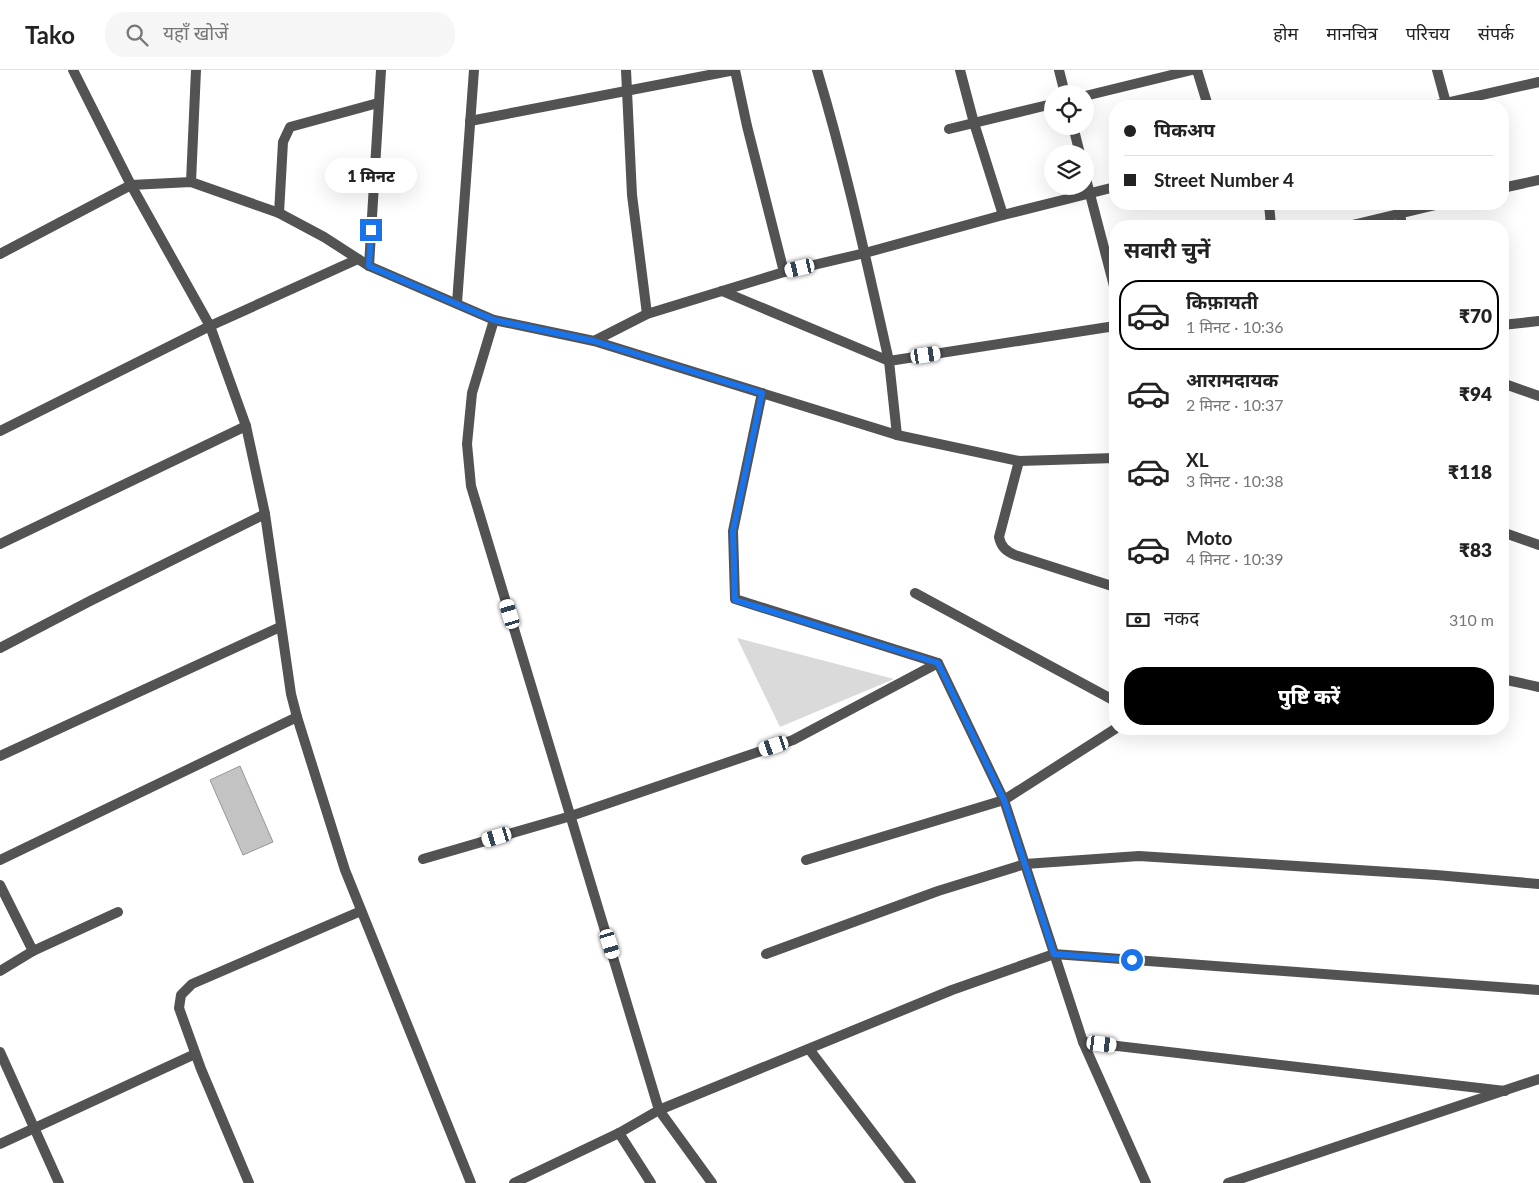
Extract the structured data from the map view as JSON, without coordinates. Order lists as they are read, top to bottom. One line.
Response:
{"page":{"header":"Tako","search":"यहाँ खोजें","nav":["होम","मानचित्र","परिचय","संपर्क"],"banner":["पिकअप","Street Number 4"],"bubble":"1 मिनट","heading":"सवारी चुनें","list":[{"name":"किफ़ायती","note":"1 मिनट · 10:36","value":"₹70"},{"name":"आरामदायक","note":"2 मिनट · 10:37","value":"₹94"},{"name":"XL","note":"3 मिनट · 10:38","value":"₹118"},{"name":"Moto","note":"4 मिनट · 10:39","value":"₹83"}],"pay":["नकद","310 m"],"buttons":"पुष्टि करें"}}
